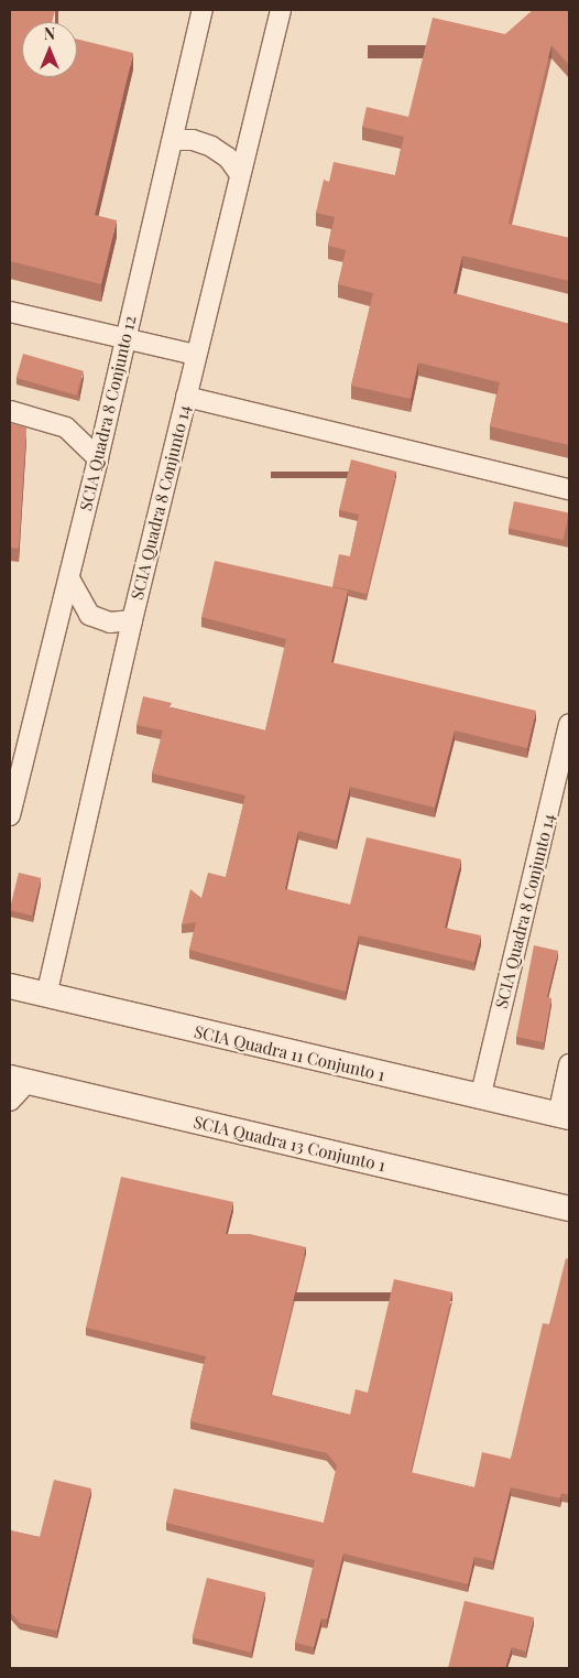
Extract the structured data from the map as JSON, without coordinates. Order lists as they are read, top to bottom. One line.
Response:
{"streets":{"street":["SCIA Quadra 8 Conjunto 12","SCIA Quadra 8 Conjunto 14","SCIA Quadra 11 Conjunto 1","SCIA Quadra 13 Conjunto 1"]},"crossings":[["SCIA Quadra 8 Conjunto 14","SCIA Quadra 11 Conjunto 1"]],"north":"top"}
